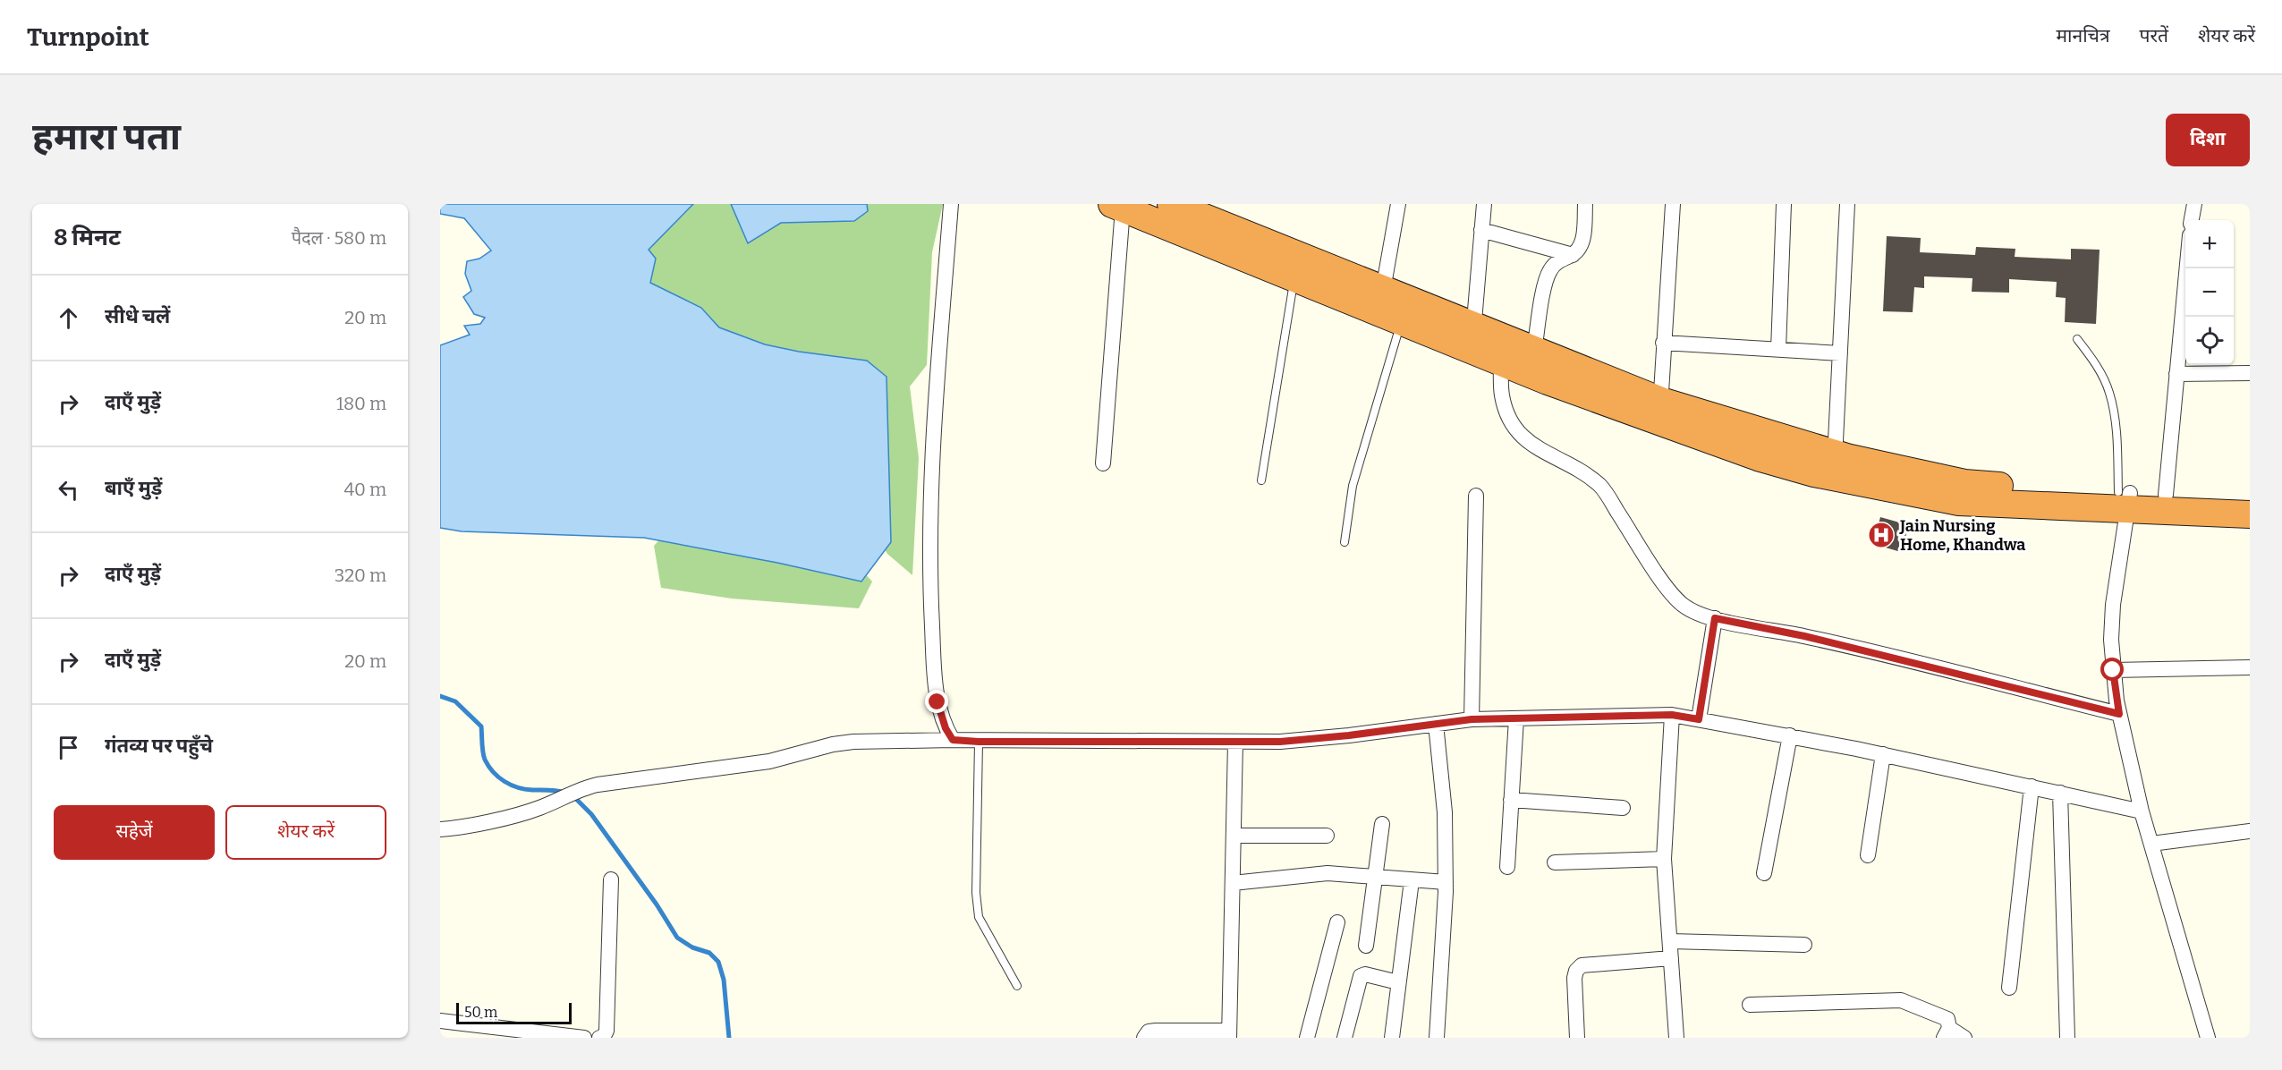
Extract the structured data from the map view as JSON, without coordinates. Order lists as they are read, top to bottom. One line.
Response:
{"places":{"hospital":["Jain Nursing Home, Khandwa"]},"scale_bar":"50 m","page":{"header":"Turnpoint","nav":["मानचित्र","परतें","शेयर करें"],"buttons":["दिशा",["सहेजें","शेयर करें"]],"title":"हमारा पता","heading":["8 मिनट","पैदल · 580 m"],"map_buttons":["+","−"],"list":[["सीधे चलें","20 m"],["दाएँ मुड़ें","180 m"],["बाएँ मुड़ें","40 m"],["दाएँ मुड़ें","320 m"],["दाएँ मुड़ें","20 m"],"गंतव्य पर पहुँचे"],"scale":"50 m"}}
